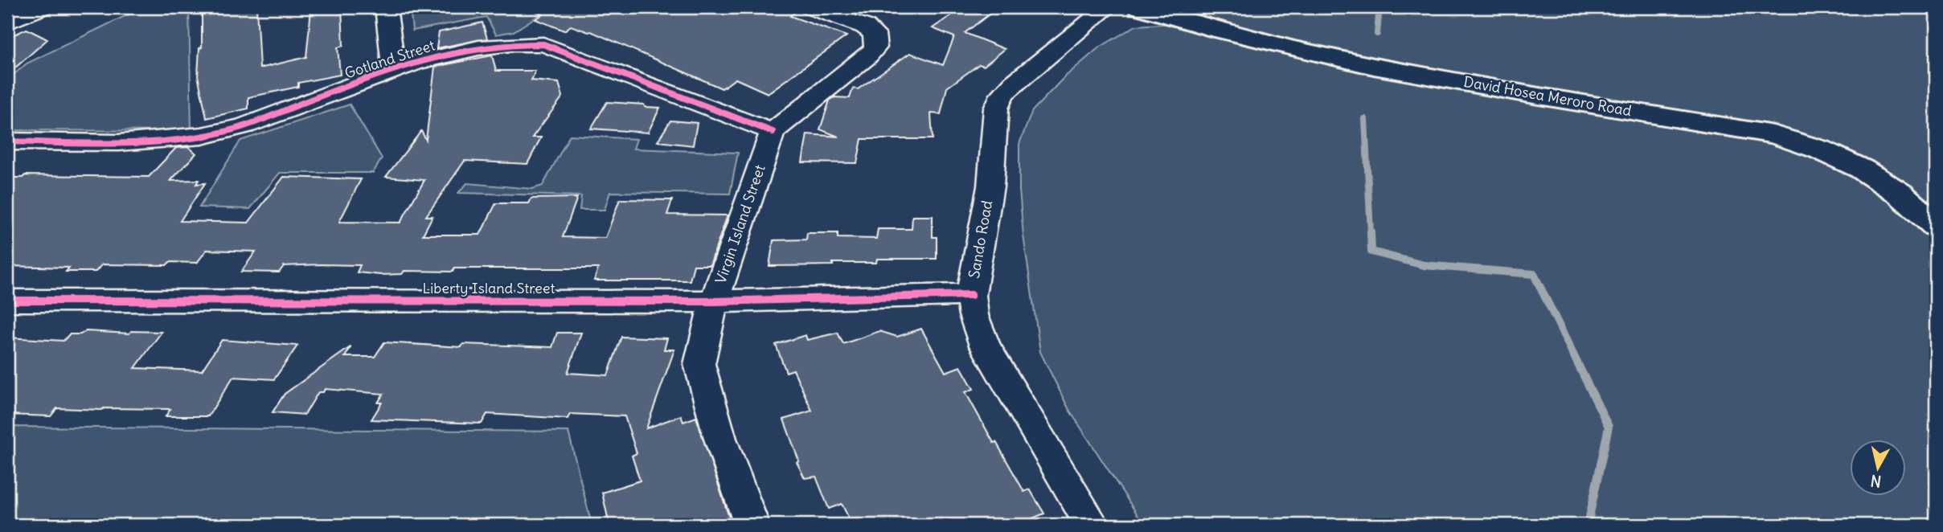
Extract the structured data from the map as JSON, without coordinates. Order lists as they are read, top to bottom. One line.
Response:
{"streets":{"main road":["David Hosea Meroro Road"],"street":["Gotland Street","Virgin Island Street","Sando Road","Liberty Island Street"]},"crossings":[["Gotland Street","Virgin Island Street"],["Virgin Island Street","Liberty Island Street"],["Sando Road","Liberty Island Street"]],"north":"bottom"}
